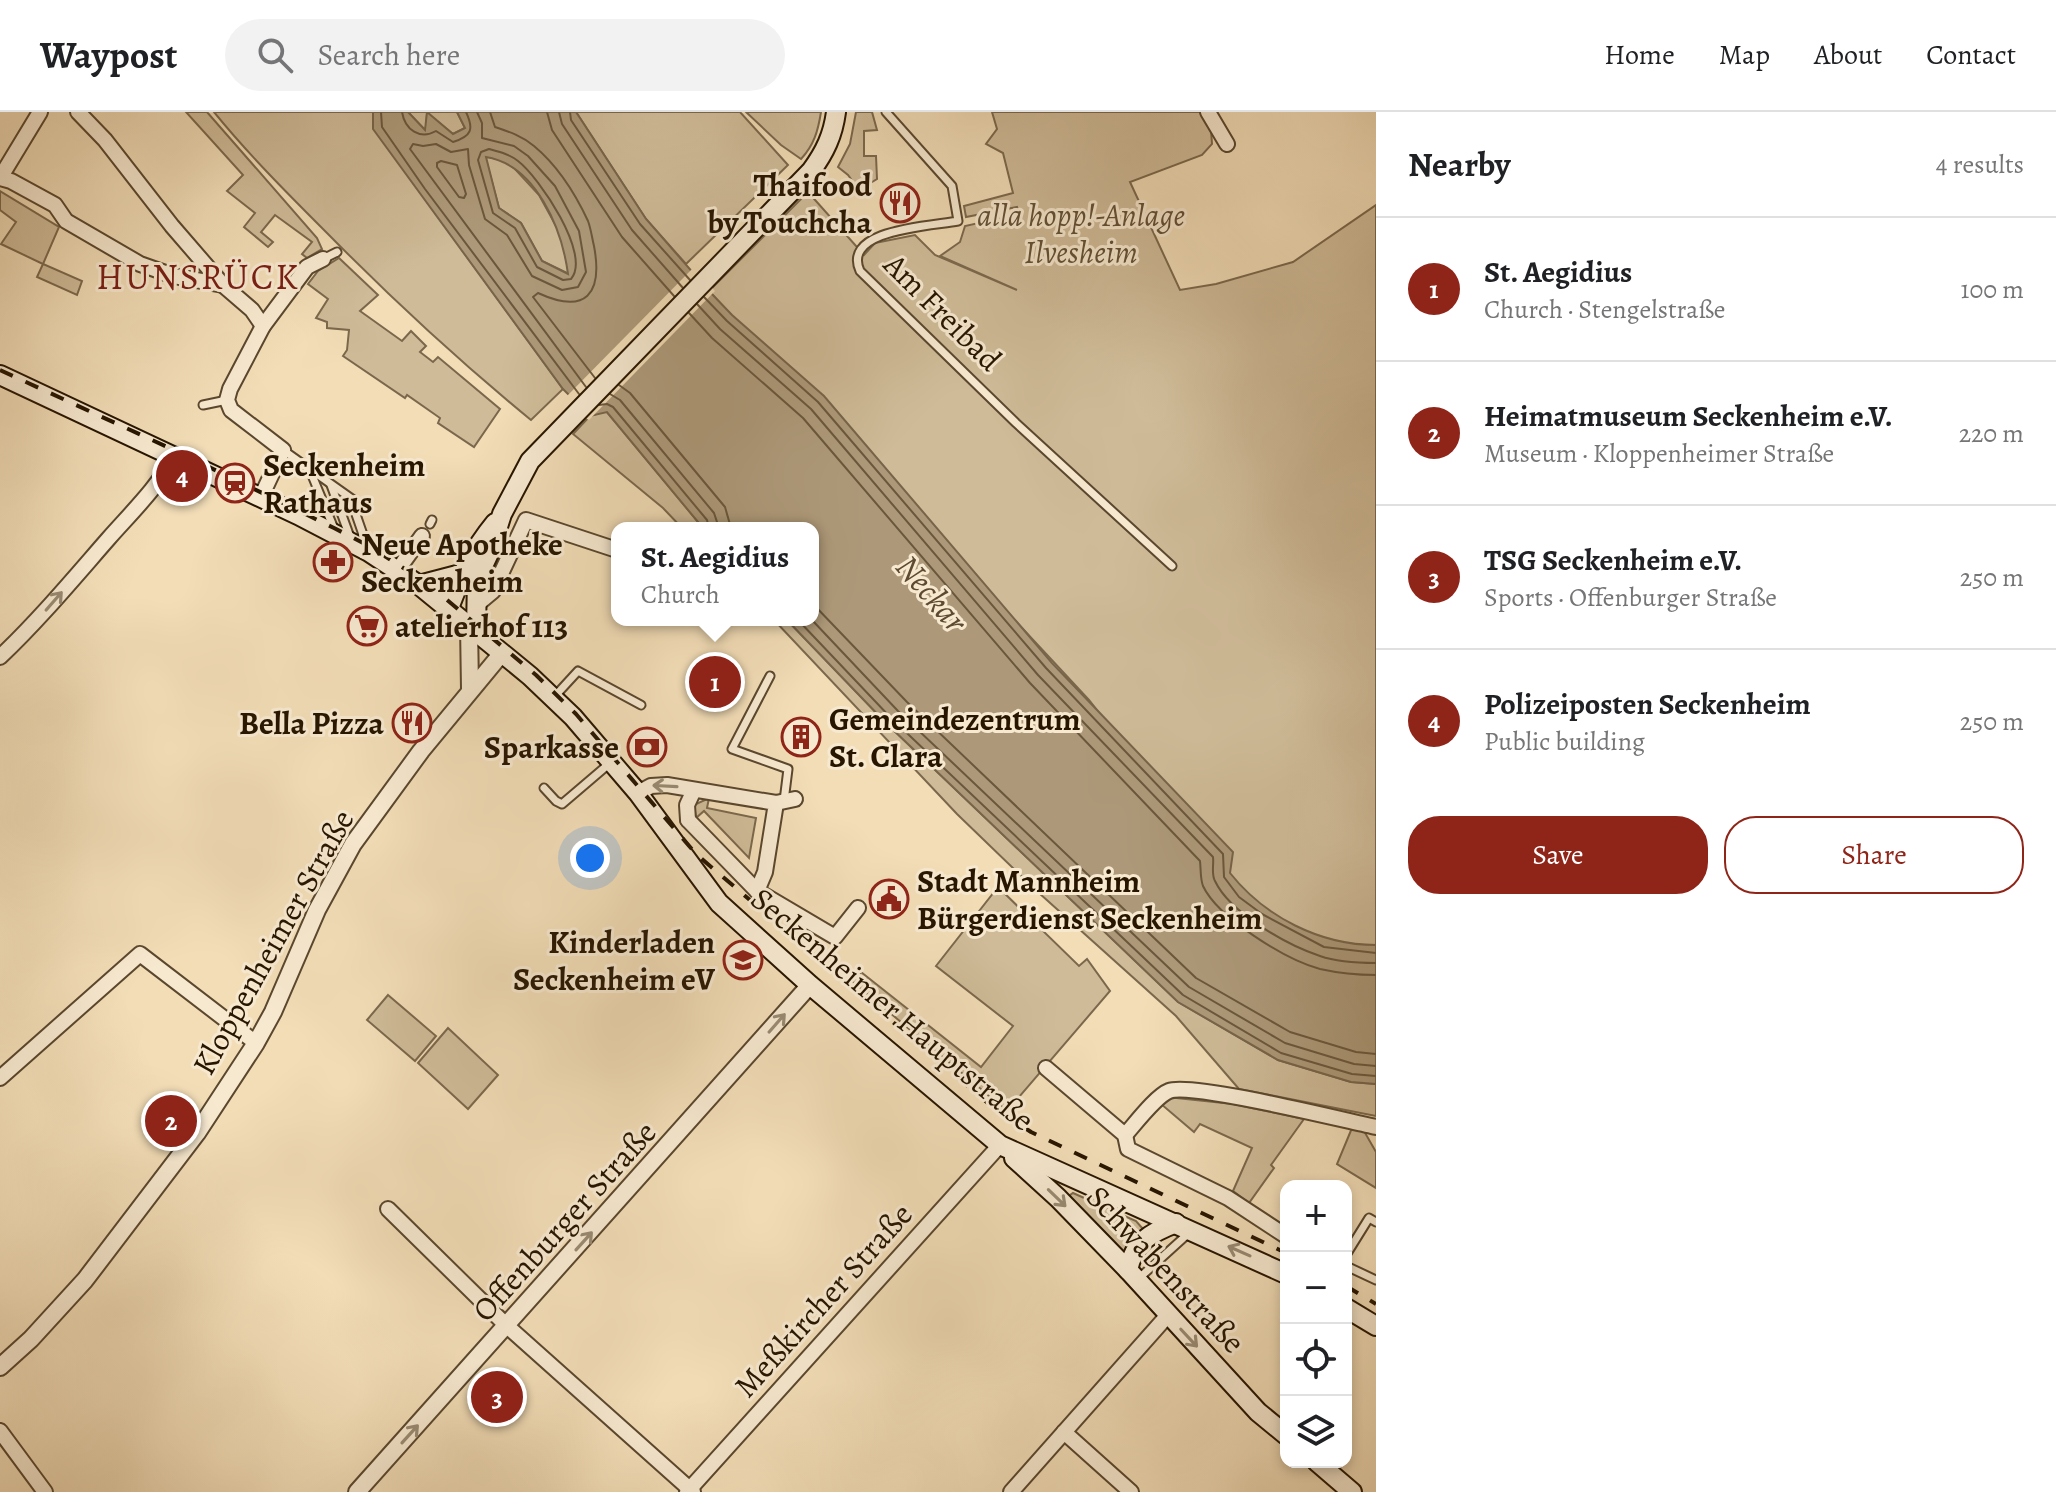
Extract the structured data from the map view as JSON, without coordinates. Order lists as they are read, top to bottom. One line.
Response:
{"streets":{"main road":["Seckenheimer Hauptstraße","Schwabenstraße"],"street":["Kloppenheimer Straße","Offenburger Straße","Meßkircher Straße"],"lane":["Am Freibad"]},"crossings":[["Kloppenheimer Straße","Seckenheimer Hauptstraße"],["Seckenheimer Hauptstraße","Offenburger Straße"],["Seckenheimer Hauptstraße","Schwabenstraße"],["Seckenheimer Hauptstraße","Meßkircher Straße"],["Schwabenstraße","Meßkircher Straße"]],"one_way":["Offenburger Straße","Schwabenstraße"],"districts":["HUNSRÜCK"],"water":["Neckar"],"parks":["alla hopp!-Anlage Ilvesheim"],"places":{"restaurant":["Thaifood by Touchcha","Bella Pizza"],"station":["Seckenheim Rathaus"],"pharmacy":["Neue Apotheke Seckenheim"],"supermarket":["atelierhof 113"],"building":["Gemeindezentrum St. Clara"],"bank":["Sparkasse"],"public building":["Stadt Mannheim Bürgerdienst Seckenheim"],"school or university":["Kinderladen Seckenheim eV"]},"page":{"header":"Waypost","search":"Search here","nav":["Home","Map","About","Contact"],"heading":["Nearby","4 results"],"list":[{"mark":"1","name":"St. Aegidius","note":"Church · Stengelstraße","value":"100 m"},{"mark":"2","name":"Heimatmuseum Seckenheim e.V.","note":"Museum · Kloppenheimer Straße","value":"220 m"},{"mark":"3","name":"TSG Seckenheim e.V.","note":"Sports · Offenburger Straße","value":"250 m"},{"mark":"4","name":"Polizeiposten Seckenheim","note":"Public building","value":"250 m"}],"pins":["4","1","2","3"],"popup":["St. Aegidius","Church"],"buttons":["Save","Share"],"map_buttons":["+","−"]}}
